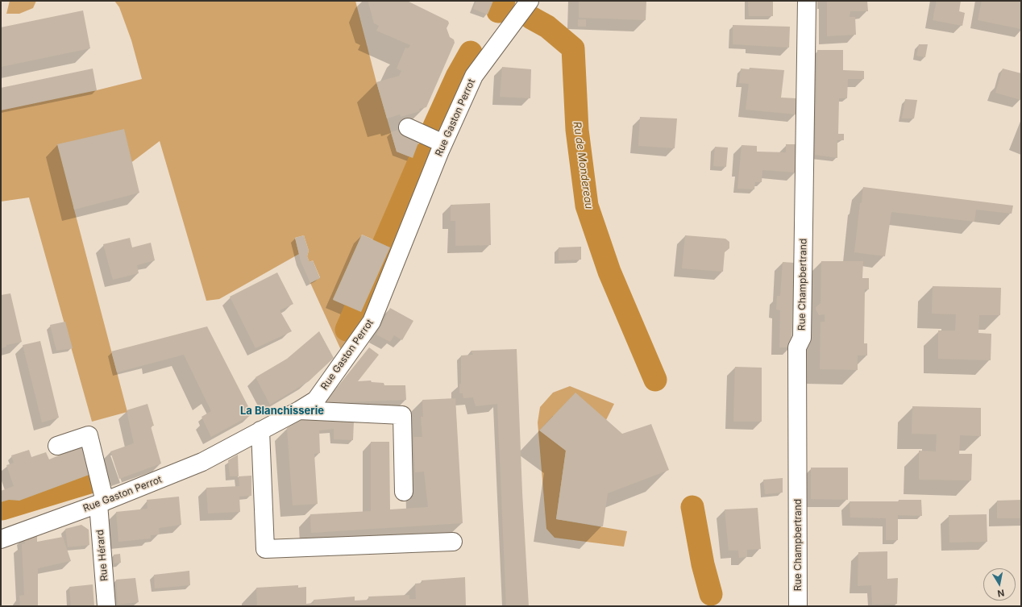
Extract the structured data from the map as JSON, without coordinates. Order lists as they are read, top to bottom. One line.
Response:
{"streets":{"street":["Rue Gaston Perrot","Rue Champbertrand","Rue Hérard"]},"crossings":[["Rue Gaston Perrot","Rue Hérard"]],"districts":["La Blanchisserie"],"water":["Ru de Mondereau"],"north":"bottom"}
